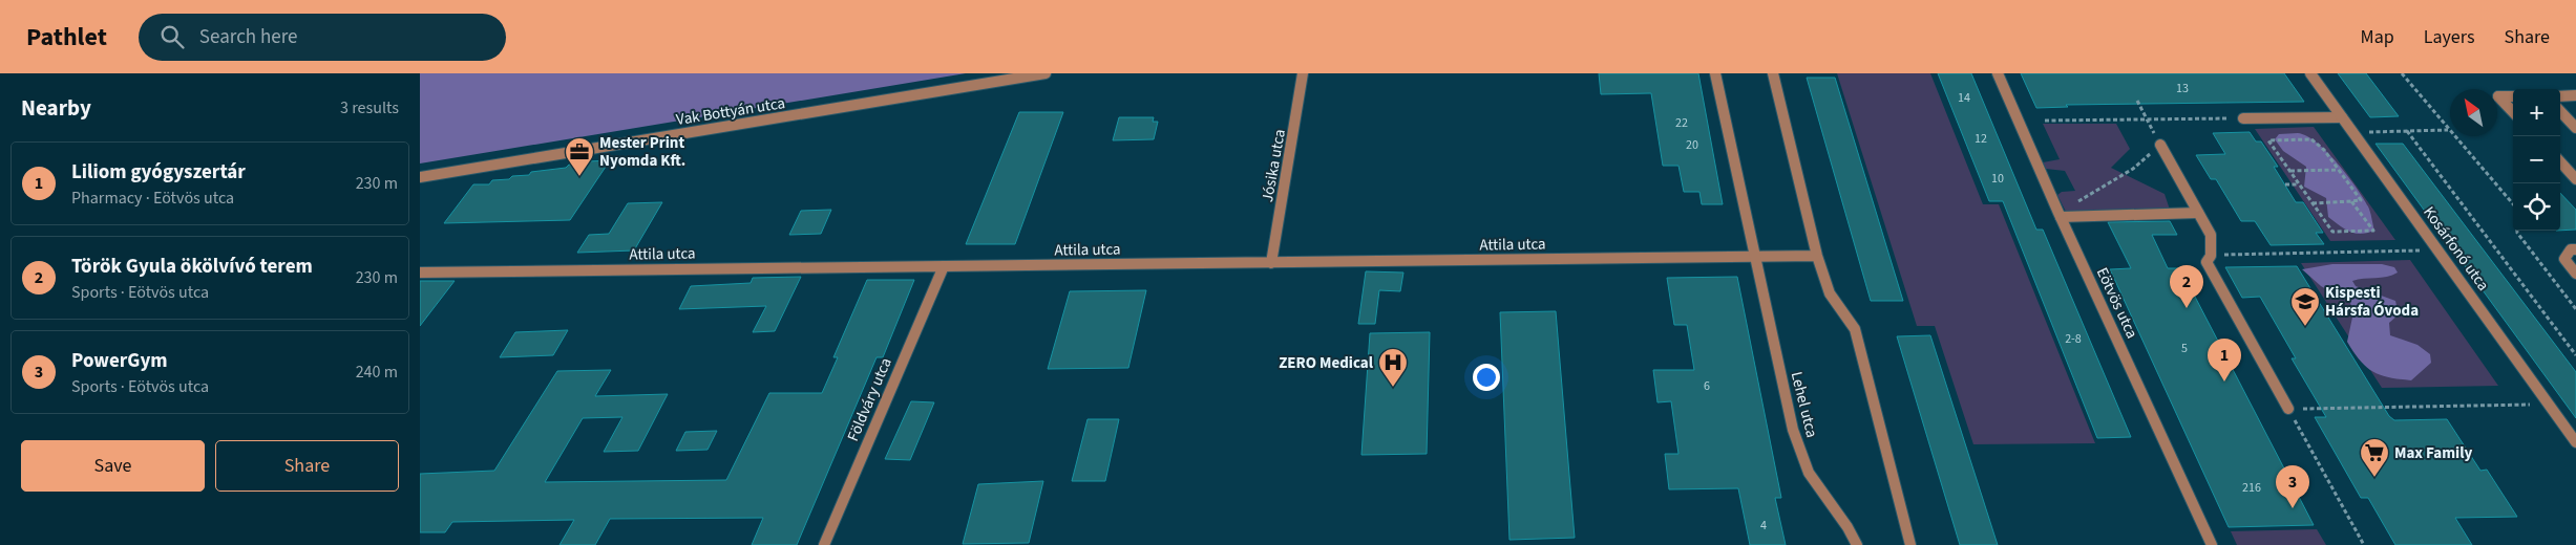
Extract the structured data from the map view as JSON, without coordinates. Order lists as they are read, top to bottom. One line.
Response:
{"streets":{"street":["Vak Bottyán utca","Jósika utca","Attila utca","Kosárfonó utca","Eötvös utca","Földváry utca","Lehel utca"]},"crossings":[["Jósika utca","Attila utca"],["Attila utca","Földváry utca"],["Attila utca","Lehel utca"]],"places":{"office":["Mester Print Nyomda Kft."],"school or university":["Kispesti Hársfa Óvoda"],"hospital":["ZERO Medical"],"supermarket":["Max Family"]},"house_numbers":["13","14","22","12","20","10","2-8","5","6","216","4"],"north":"top left","page":{"header":"Pathlet","search":"Search here","nav":["Map","Layers","Share"],"heading":["Nearby","3 results"],"map_buttons":["+","−"],"list":[{"mark":"1","name":"Liliom gyógyszertár","note":"Pharmacy · Eötvös utca","value":"230 m"},{"mark":"2","name":"Török Gyula ökölvívó terem","note":"Sports · Eötvös utca","value":"230 m"},{"mark":"3","name":"PowerGym","note":"Sports · Eötvös utca","value":"240 m"}],"pins":["2","1","3"],"buttons":["Save","Share"]}}
